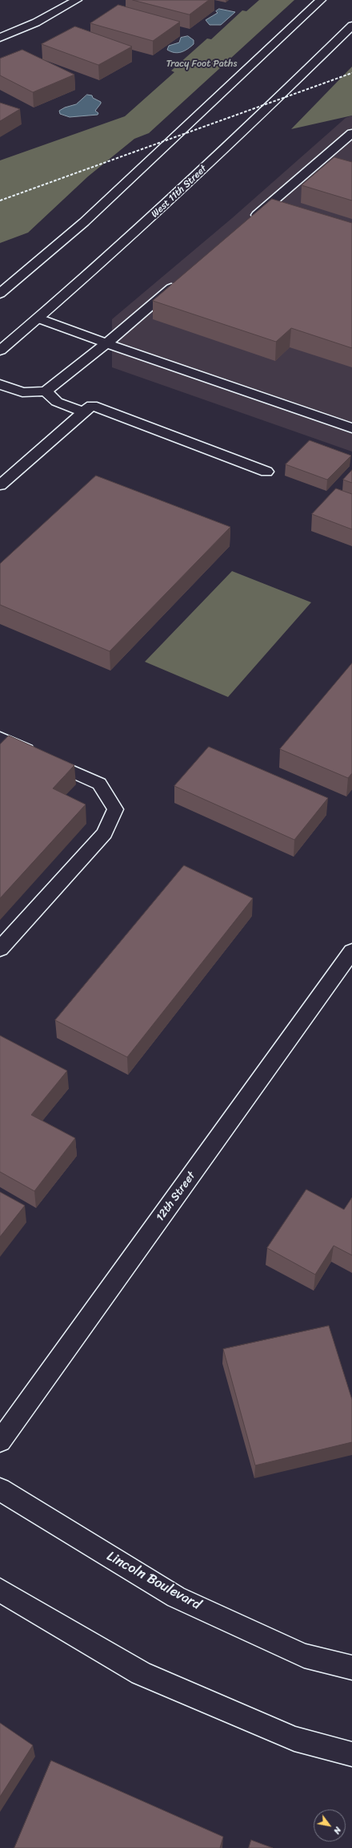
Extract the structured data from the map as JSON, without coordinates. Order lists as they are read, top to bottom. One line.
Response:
{"streets":{"main road":["West 11th Street","12th Street","Lincoln Boulevard"]},"parks":["Tracy Foot Paths"],"north":"bottom right"}
